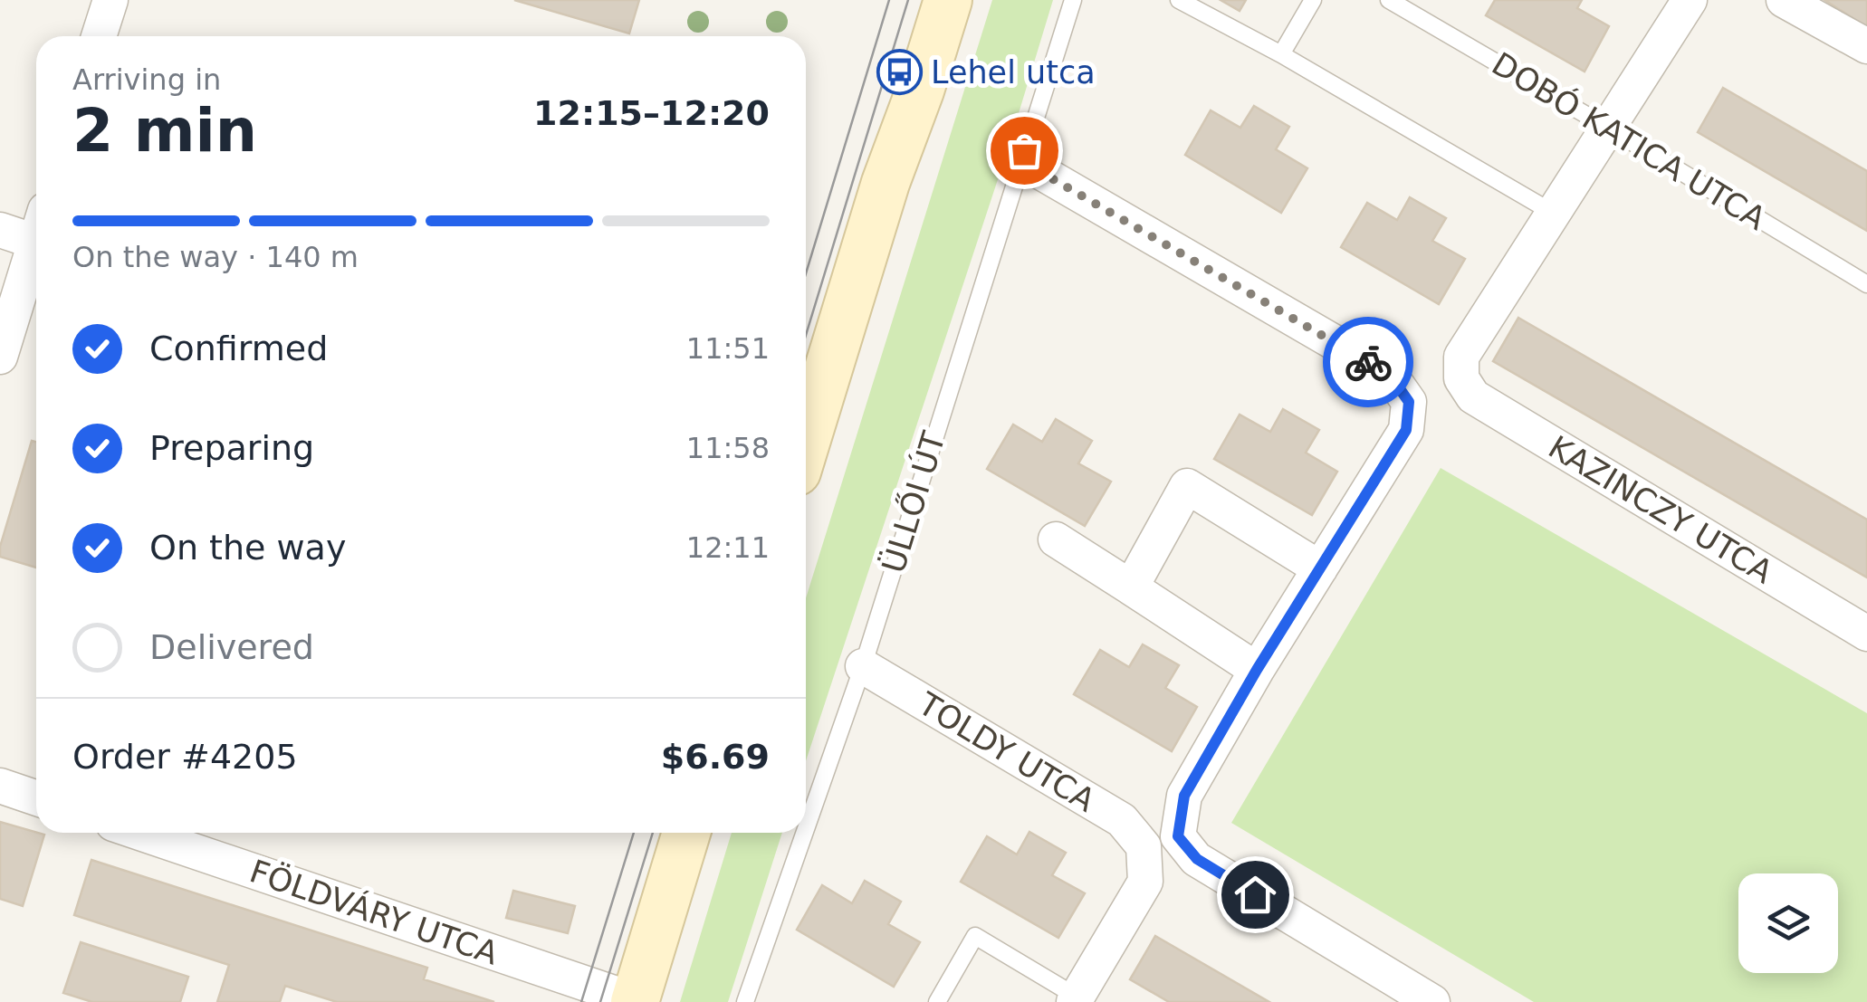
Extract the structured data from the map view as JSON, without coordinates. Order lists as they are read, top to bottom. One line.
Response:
{"streets":{"street":["KAZINCZY UTCA","TOLDY UTCA","FÖLDVÁRY UTCA"],"lane":["DOBÓ KATICA UTCA","ÜLLŐI ÚT"]},"crossings":[["ÜLLŐI ÚT","TOLDY UTCA"]],"places":{"bus stop":["Lehel utca"]},"page":{"heading":["2 min","Arriving in","12:15–12:20"],"panel":["Order #4205","$6.69"],"bar":"On the way · 140 m","list":[["Confirmed","11:51"],["Preparing","11:58"],["On the way","12:11"],"Delivered"]}}
